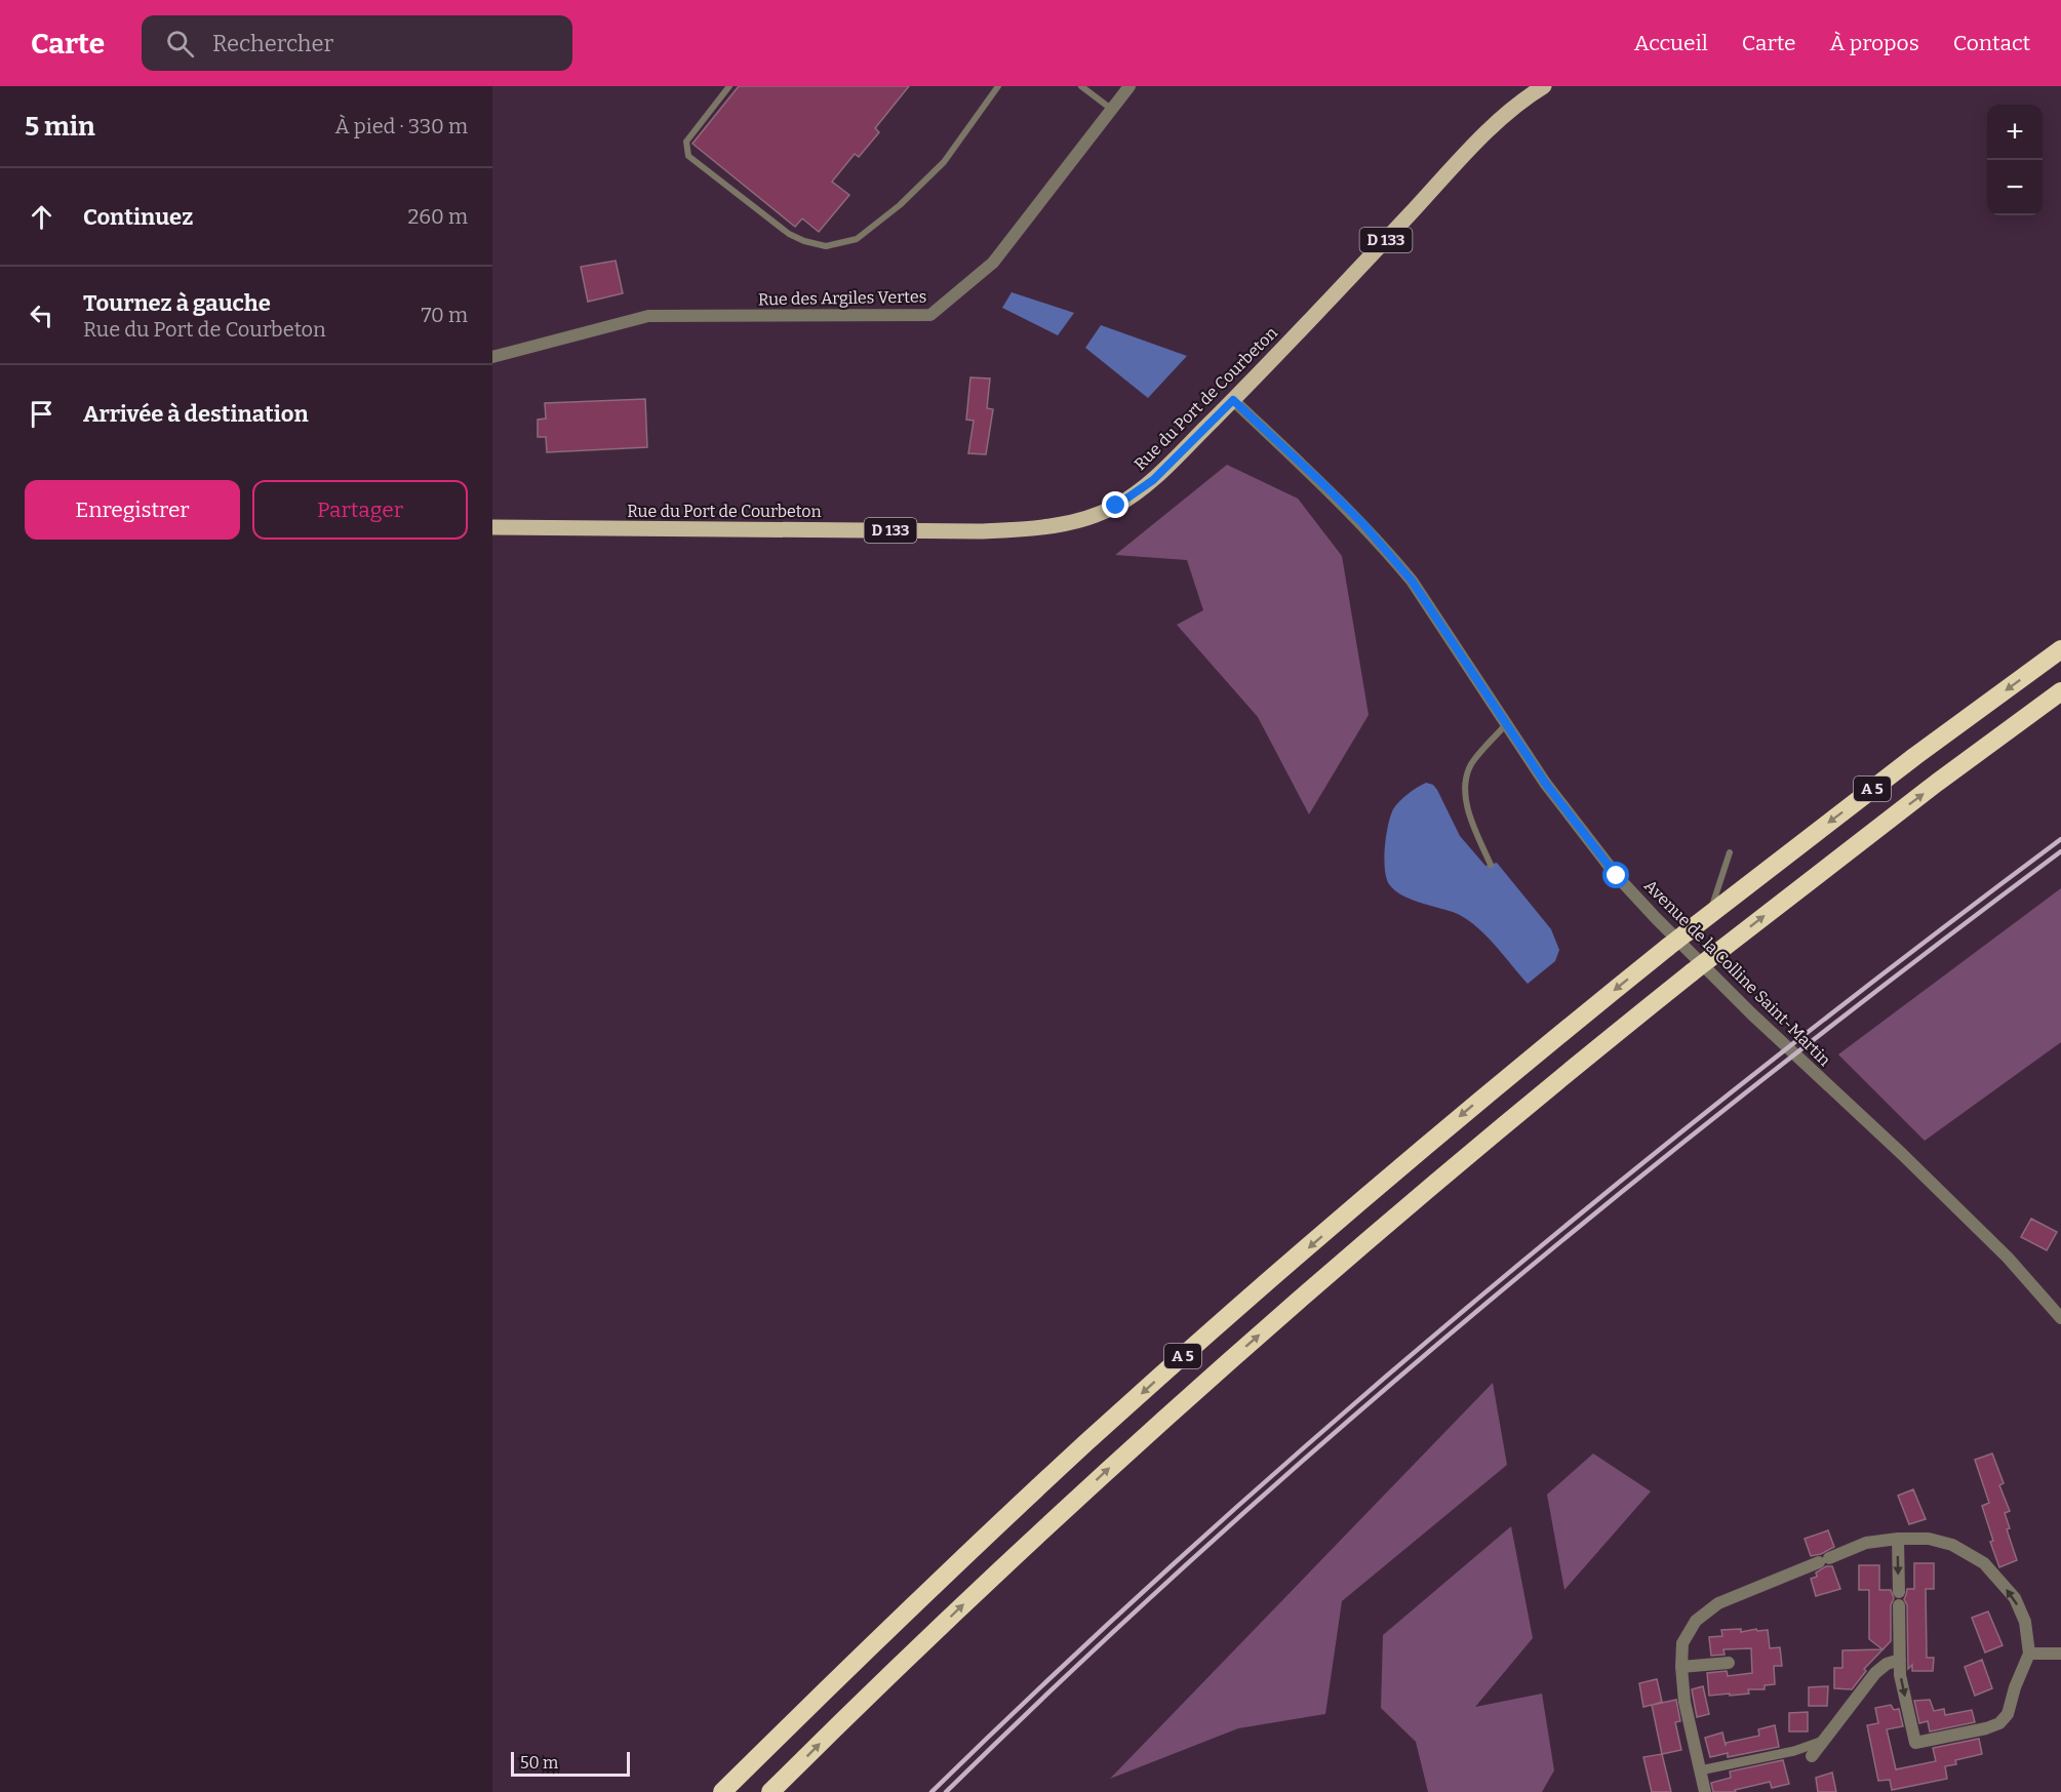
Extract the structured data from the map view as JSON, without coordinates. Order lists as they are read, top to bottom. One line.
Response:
{"streets":{"highway":["A 5"],"main road":["D 133","Rue du Port de Courbeton"],"street":["Rue des Argiles Vertes","Avenue de la Colline Saint-Martin"]},"crossings":[["Rue du Port de Courbeton","Avenue de la Colline Saint-Martin"]],"scale_bar":"50 m","page":{"header":"Carte","search":"Rechercher","nav":["Accueil","Carte","À propos","Contact"],"heading":["5 min","À pied · 330 m"],"map_buttons":["+","−"],"list":[["Continuez","260 m"],["Tournez à gauche","Rue du Port de Courbeton","70 m"],"Arrivée à destination"],"buttons":["Enregistrer","Partager"],"scale":"50 m"}}
